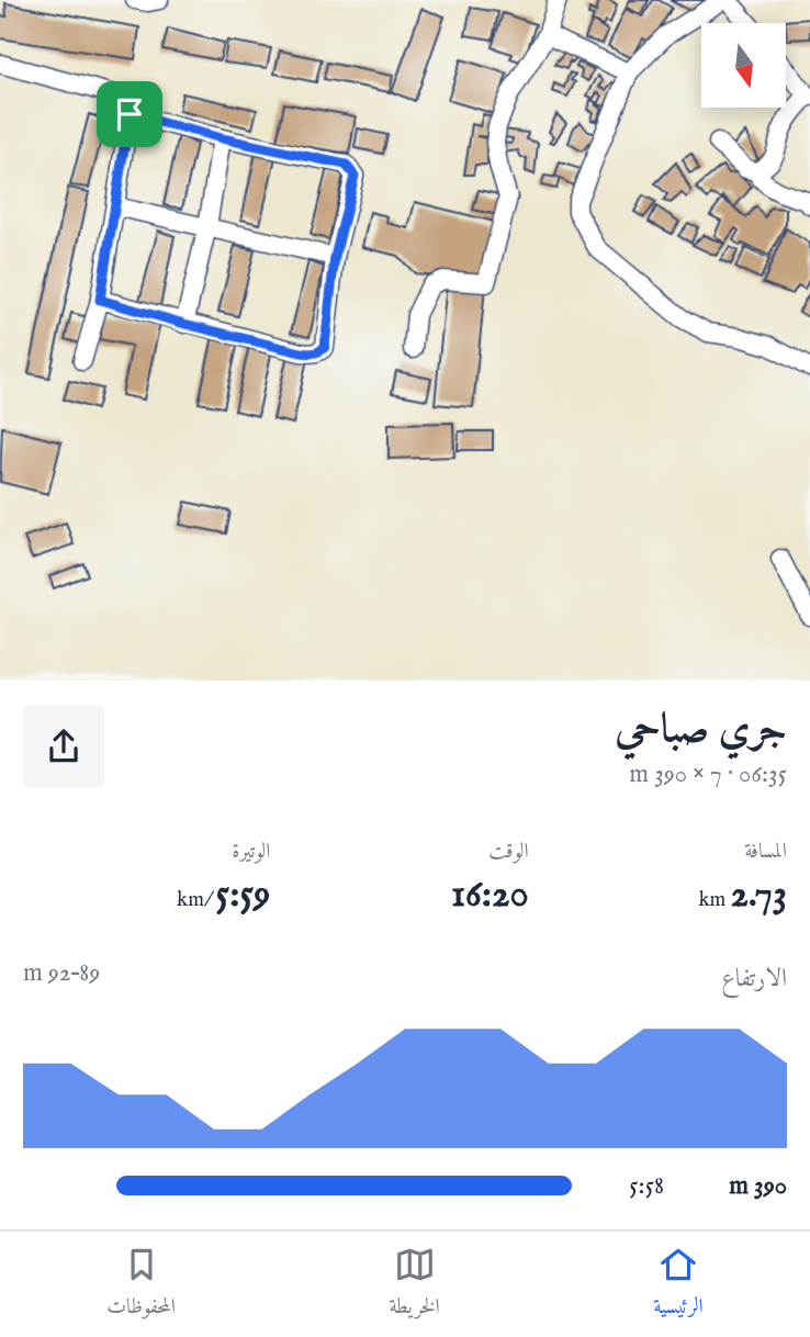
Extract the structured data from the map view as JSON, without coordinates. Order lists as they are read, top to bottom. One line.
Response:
{"north":"bottom","page":{"heading":["جري صباحي","06:35 · 7 × 390 m"],"stats":[["المسافة","2.73 km"],["الوقت","16:20"],["الوتيرة","5:59 /km"]],"chart":["الارتفاع","89–92 m"],"list":[{"name":"390 m","note":"5:58"}],"tabs":["الرئيسية","الخريطة","المحفوظات"]}}
